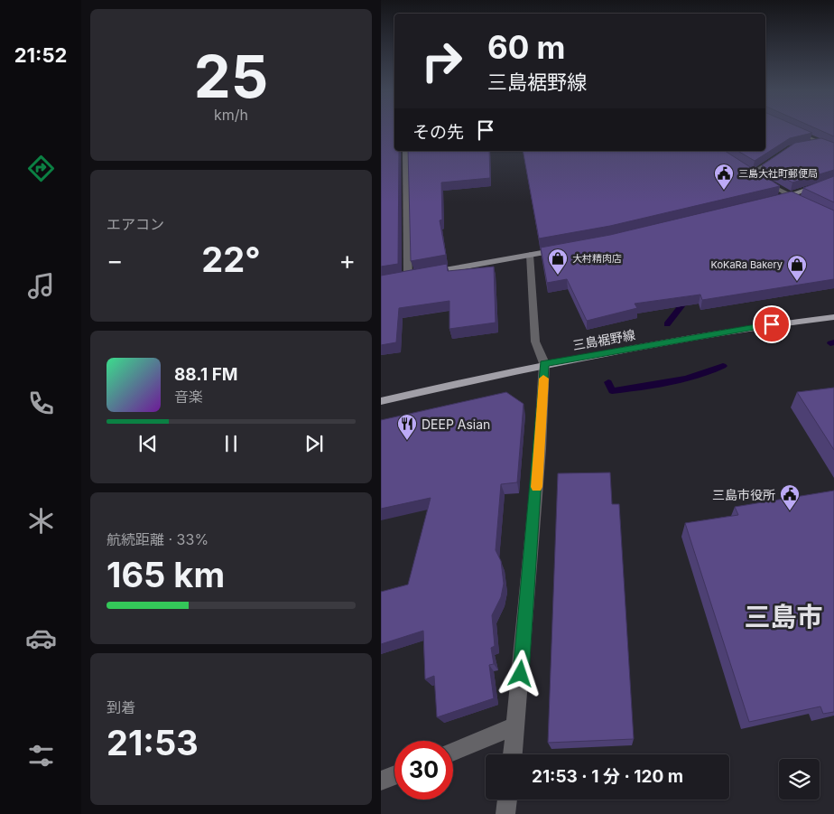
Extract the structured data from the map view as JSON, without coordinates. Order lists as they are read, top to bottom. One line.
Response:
{"streets":{"main road":["三島裾野線"]},"districts":["三島市"],"places":{"public building":["三島大社町郵便局","三島市役所"],"shop":["大村精肉店","KoKaRa Bakery"],"restaurant":["DEEP Asian"]},"page":{"tabs":"21:52","tile":[["25","km/h"],"エアコン",["航続距離 · 33%","165 km"],["到着","21:53"]],"turn":["60 m","三島裾野線"],"then":"その先","heat":["−","22°","+"],"song":["88.1 FM","音楽"],"limit":"30","trip":"21:53 · 1 分 · 120 m"}}
